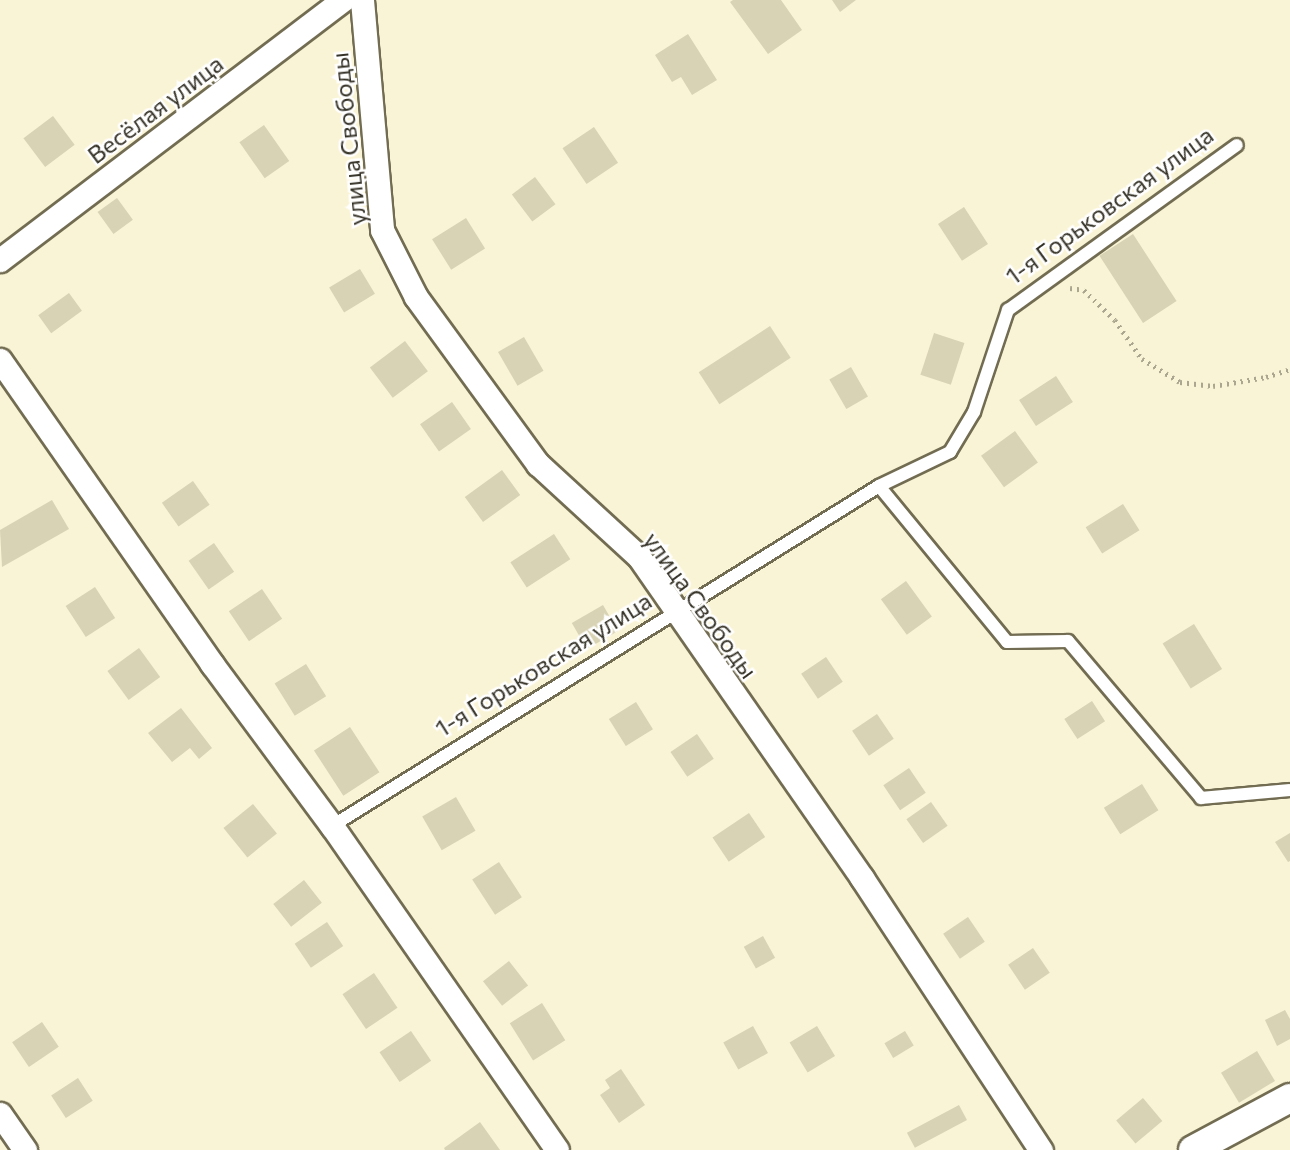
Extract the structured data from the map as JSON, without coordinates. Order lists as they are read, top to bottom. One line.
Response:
{"streets":{"street":["Весёлая улица","улица Свободы"],"lane":["1-я Горьковская улица"]},"crossings":[["улица Свободы","1-я Горьковская улица"]]}
